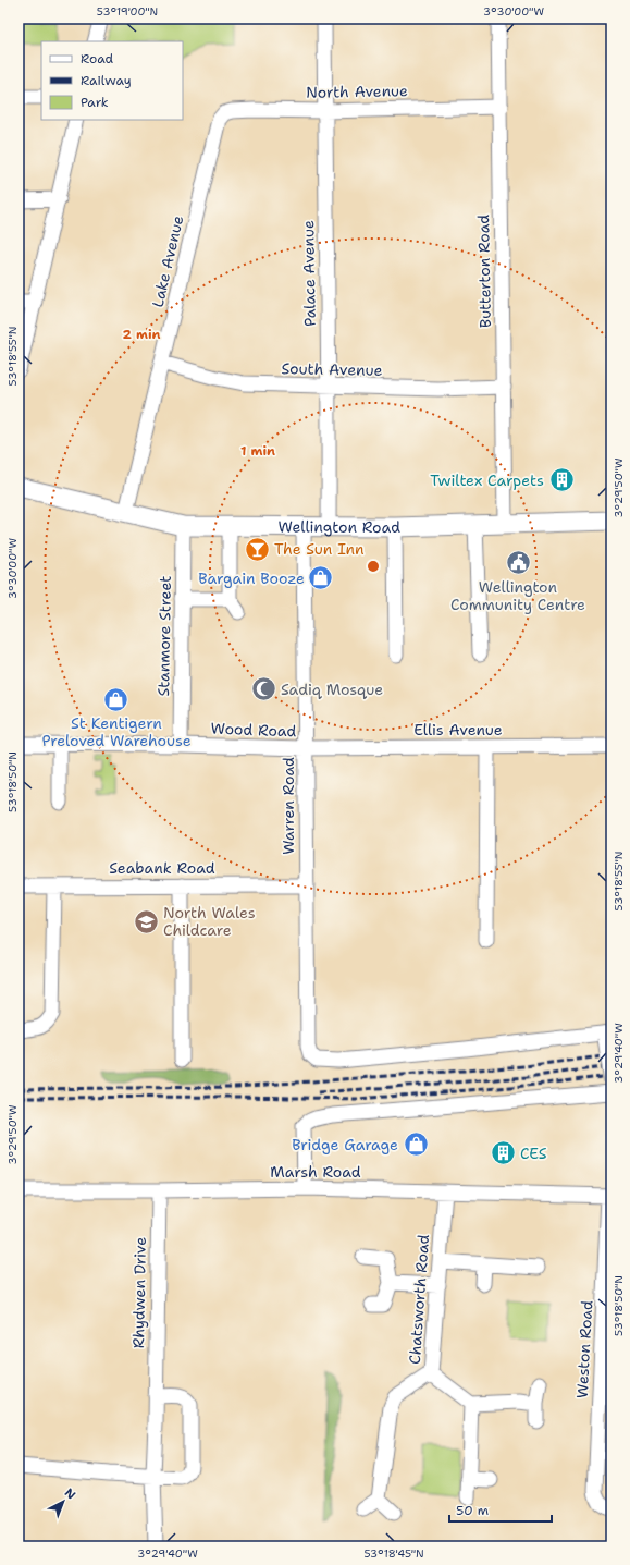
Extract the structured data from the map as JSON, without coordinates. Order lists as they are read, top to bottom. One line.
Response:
{"streets":{"main road":["Wellington Road"],"street":["North Avenue","Lake Avenue","Butterton Road","Palace Avenue","South Avenue","Stanmore Street","Wood Road","Ellis Avenue","Warren Road","Seabank Road","Marsh Road","Rhydwen Drive","Chatsworth Road","Weston Road"]},"crossings":[["North Avenue","Lake Avenue"],["North Avenue","Butterton Road"],["North Avenue","Palace Avenue"],["Lake Avenue","South Avenue"],["Lake Avenue","Wellington Road"],["Butterton Road","South Avenue"],["Butterton Road","Wellington Road"],["Palace Avenue","South Avenue"],["Palace Avenue","Wellington Road"],["Wellington Road","Stanmore Street"],["Wellington Road","Warren Road"],["Stanmore Street","Wood Road"],["Wood Road","Ellis Avenue"],["Wood Road","Warren Road"],["Ellis Avenue","Warren Road"],["Warren Road","Seabank Road"],["Marsh Road","Rhydwen Drive"],["Marsh Road","Chatsworth Road"],["Marsh Road","Weston Road"]],"places":{"building":["Twiltex Carpets","CES"],"bar":["The Sun Inn"],"public building":["Wellington Community Centre"],"shop":["Bargain Booze","St Kentigern Preloved Warehouse","Bridge Garage"],"mosque":["Sadiq Mosque"],"school or university":["North Wales Childcare"]},"legend":["Road","Railway","Park"],"scale_bar":"50 m","north":"top right","coordinates":["53°19'00\"N","3°30'00\"W","53°18'55\"N","3°29'50\"W","53°18'50\"N","3°29'40\"W","53°18'45\"N"],"rings":["2 min","1 min"]}
